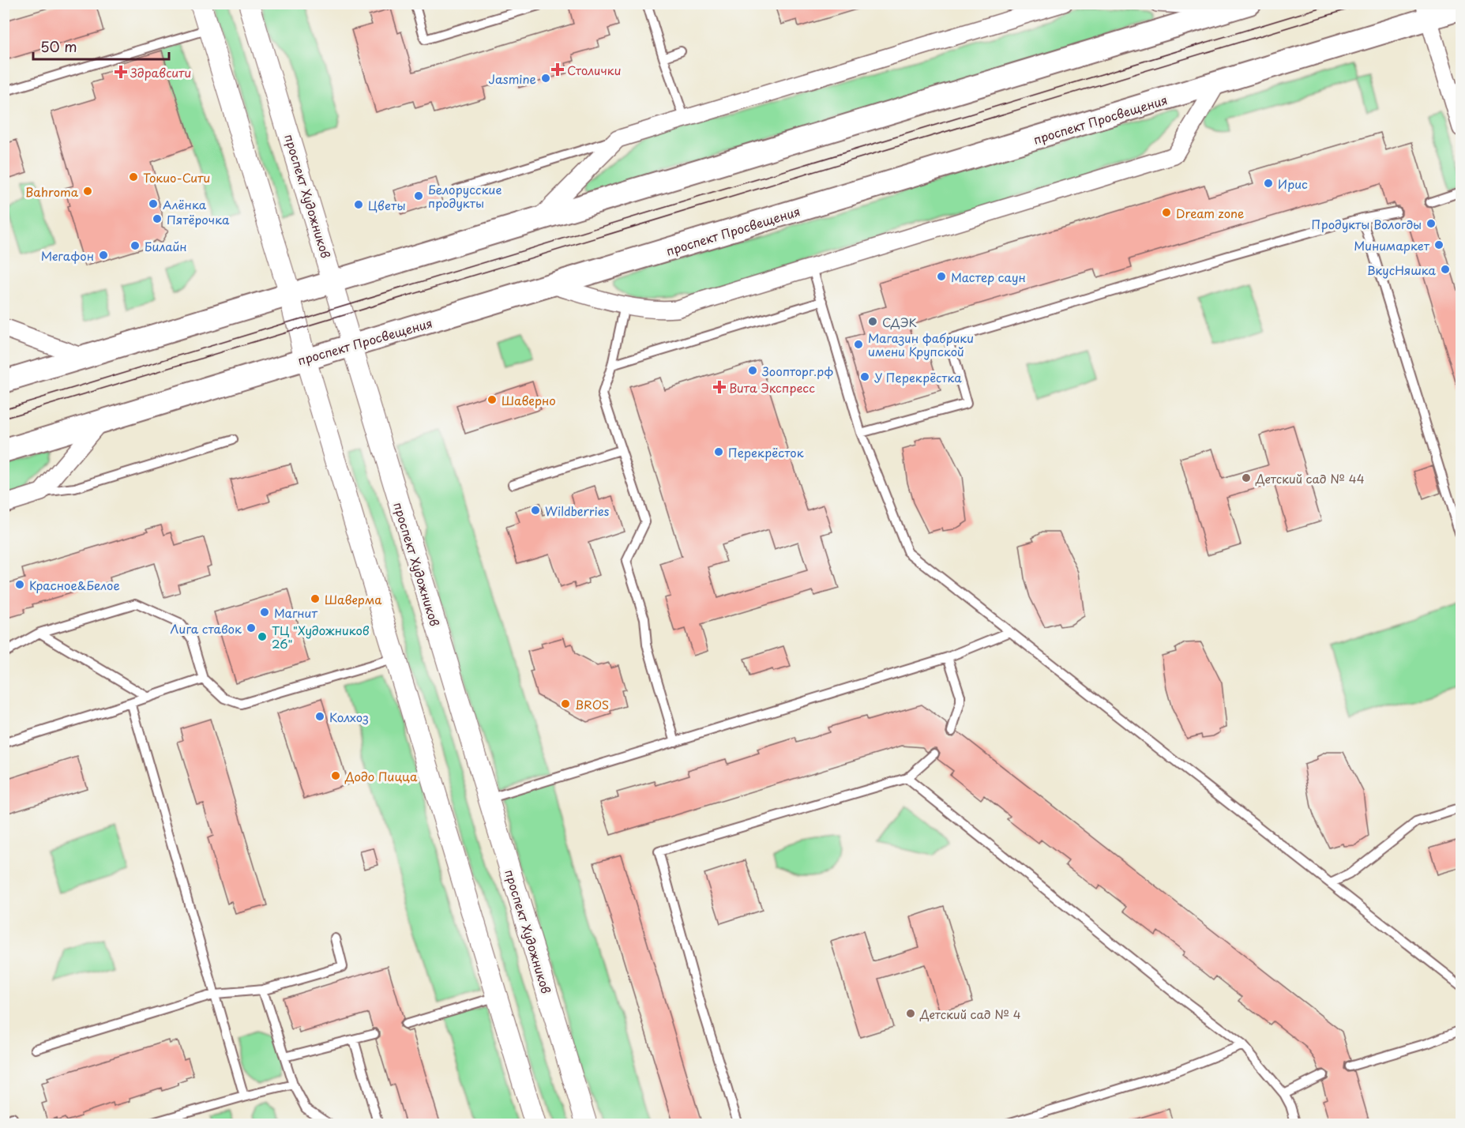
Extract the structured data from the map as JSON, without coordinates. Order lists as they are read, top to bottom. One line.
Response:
{"streets":{"main road":["проспект Просвещения"],"street":["проспект Художников"]},"crossings":[["проспект Просвещения","проспект Художников"]],"places":{"health":["Столички","Здравсити","Вита Экспресс"],"other":["Jasmine","Токио-Сити","Ирис","Bahroma","Белорусские продукты","Алёнка","Цветы","Dream zone","Пятёрочка","Продукты Вологды","Минимаркет","Билайн","Мегафон","ВкусНяшка","Мастер саун","СДЭК","Магазин фабрики имени Крупской","Зоопторг.рф","У Перекрёстка","Шаверно","Перекрёсток","Детский сад № 44","Wildberries","Красное&Белое","Шаверма","Магнит","Лига ставок","ТЦ \"Художников 26\"","BROS","Колхоз","Додо Пицца","Детский сад № 4"]},"scale_bar":"50 m"}
